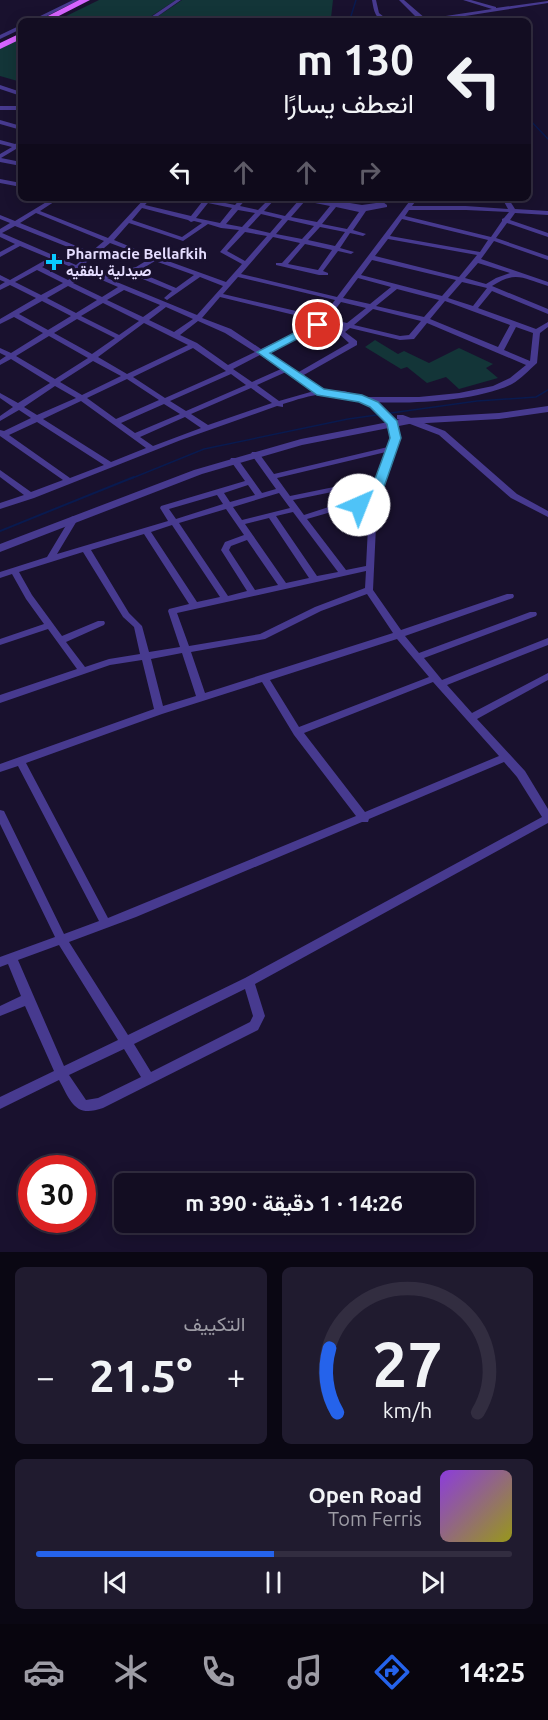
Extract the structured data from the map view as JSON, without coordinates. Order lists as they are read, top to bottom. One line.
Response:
{"places":{"health":["Pharmacie Bellafkih صيدلية بلفقيه"]},"page":{"turn":["130 m","انعطف يسارًا"],"limit":"30","trip":"14:26 · 1 دقيقة · 390 m","tile":"التكييف","heat":["−","21.5°","+"],"song":["Open Road","Tom Ferris"],"tabs":"14:25","gauge":["27","km/h"]}}
